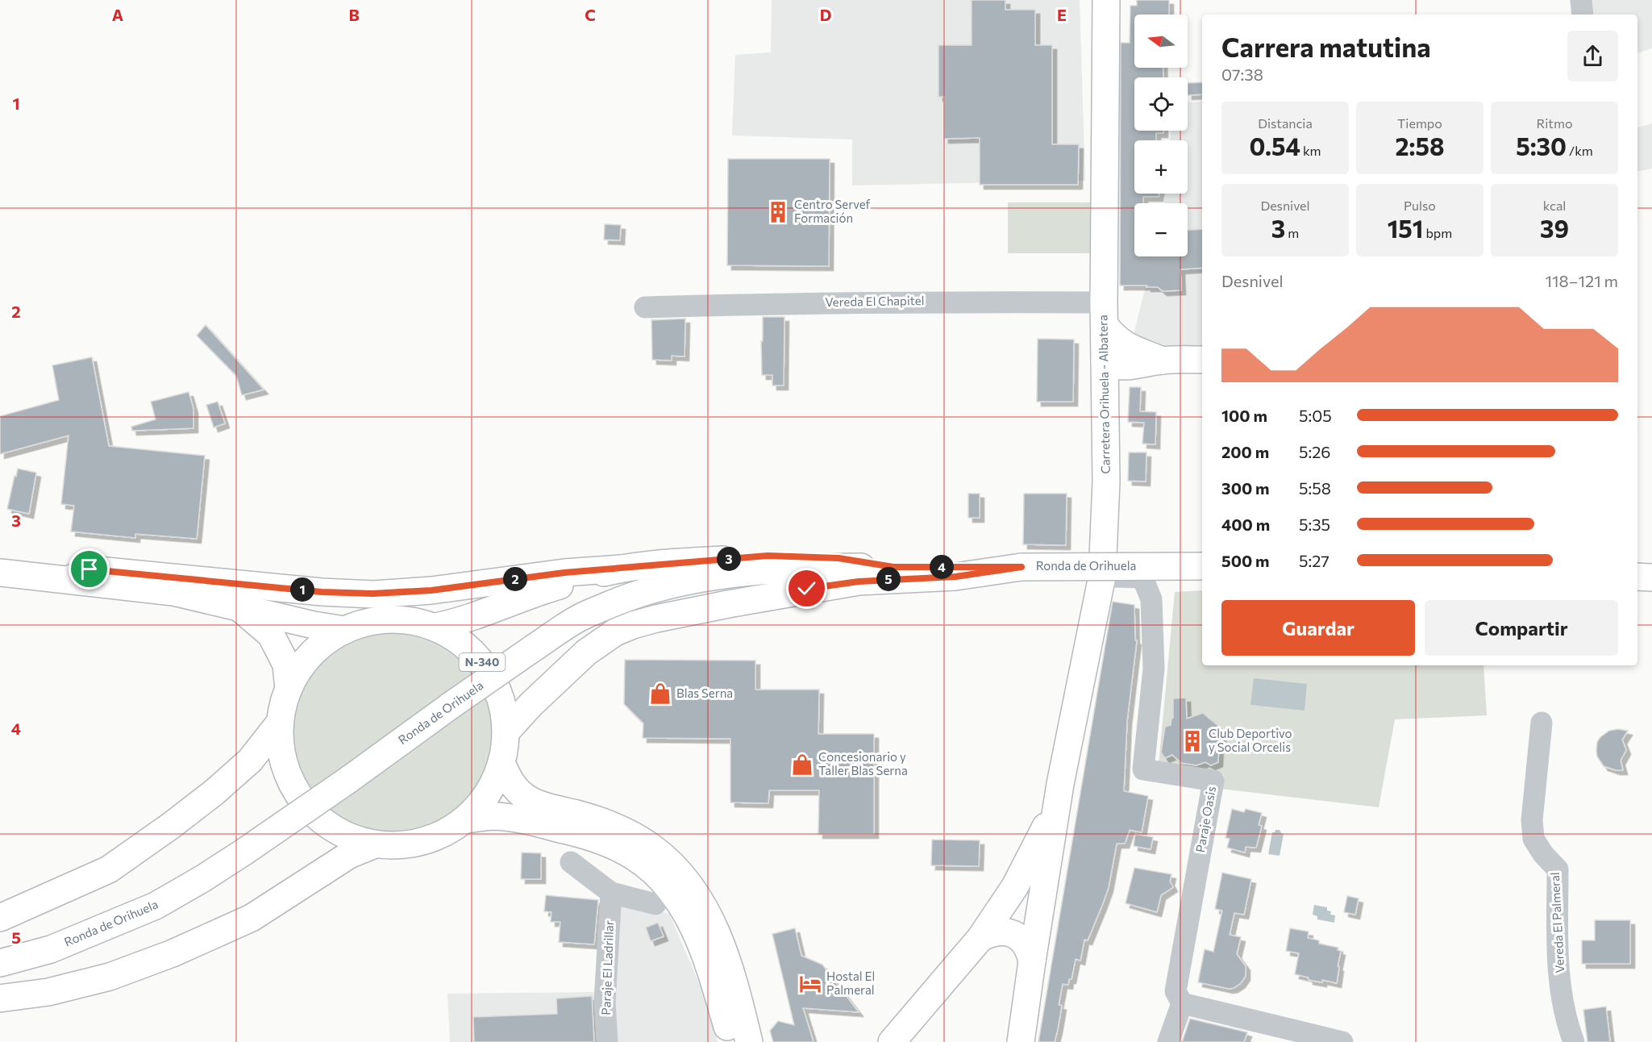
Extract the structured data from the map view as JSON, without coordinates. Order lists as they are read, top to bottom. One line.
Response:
{"streets":{"main road":["Carretera Orihuela - Albatera","Ronda de Orihuela","N-340"],"street":["Vereda El Chapitel","Paraje Oasis","Vereda El Palmeral","Paraje El Ladrillar"]},"crossings":[["Vereda El Chapitel","Carretera Orihuela - Albatera"],["Carretera Orihuela - Albatera","Paraje Oasis"]],"places":{"building":["Centro Servef Formación","Club Deportivo y Social Orcelis"],"shop":["Blas Serna","Concesionario y Taller Blas Serna"],"hotel":["Hostal El Palmeral"]},"north":"left","page":{"map_buttons":["+","−"],"heading":["Carrera matutina","07:38"],"stats":[["Distancia","0.54 km"],["Tiempo","2:58"],["Ritmo","5:30 /km"],["Desnivel","3 m"],["Pulso","151 bpm"],["kcal","39"]],"chart":["Desnivel","118–121 m"],"list":[{"name":"100 m","note":"5:05"},{"name":"200 m","note":"5:26"},{"name":"300 m","note":"5:58"},{"name":"400 m","note":"5:35"},{"name":"500 m","note":"5:27"}],"pins":["3","4","2","5","1"],"buttons":["Guardar","Compartir"]},"grid":{"columns":["A","B","C","D","E"],"rows":["1","2","3","4","5"]}}
